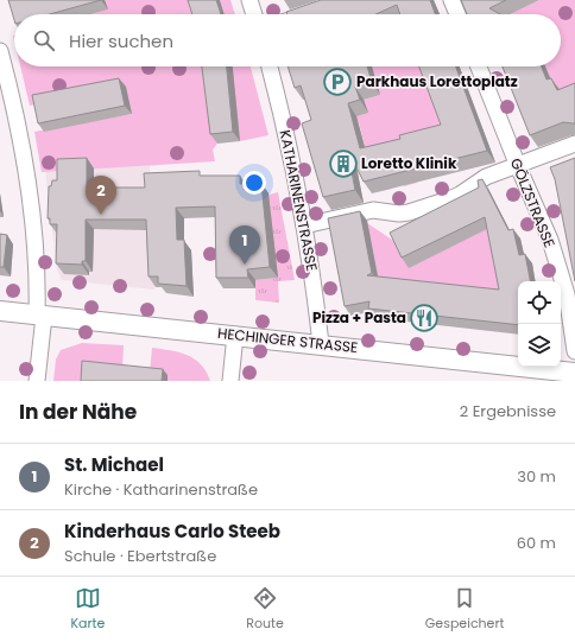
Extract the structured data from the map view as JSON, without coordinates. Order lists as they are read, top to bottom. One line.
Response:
{"streets":{"street":["KATHARINENSTRASSE","GÖLZSTRASSE","HECHINGER STRASSE"]},"crossings":[["KATHARINENSTRASSE","HECHINGER STRASSE"]],"places":{"parking":["Parkhaus Lorettoplatz"],"building":["Loretto Klinik"],"restaurant":["Pizza + Pasta"]},"page":{"search":"Hier suchen","pins":["2","1"],"heading":["In der Nähe","2 Ergebnisse"],"list":[{"mark":"1","name":"St. Michael","note":"Kirche · Katharinenstraße","value":"30 m"},{"mark":"2","name":"Kinderhaus Carlo Steeb","note":"Schule · Ebertstraße","value":"60 m"}],"nav":["Karte","Route","Gespeichert"]}}
